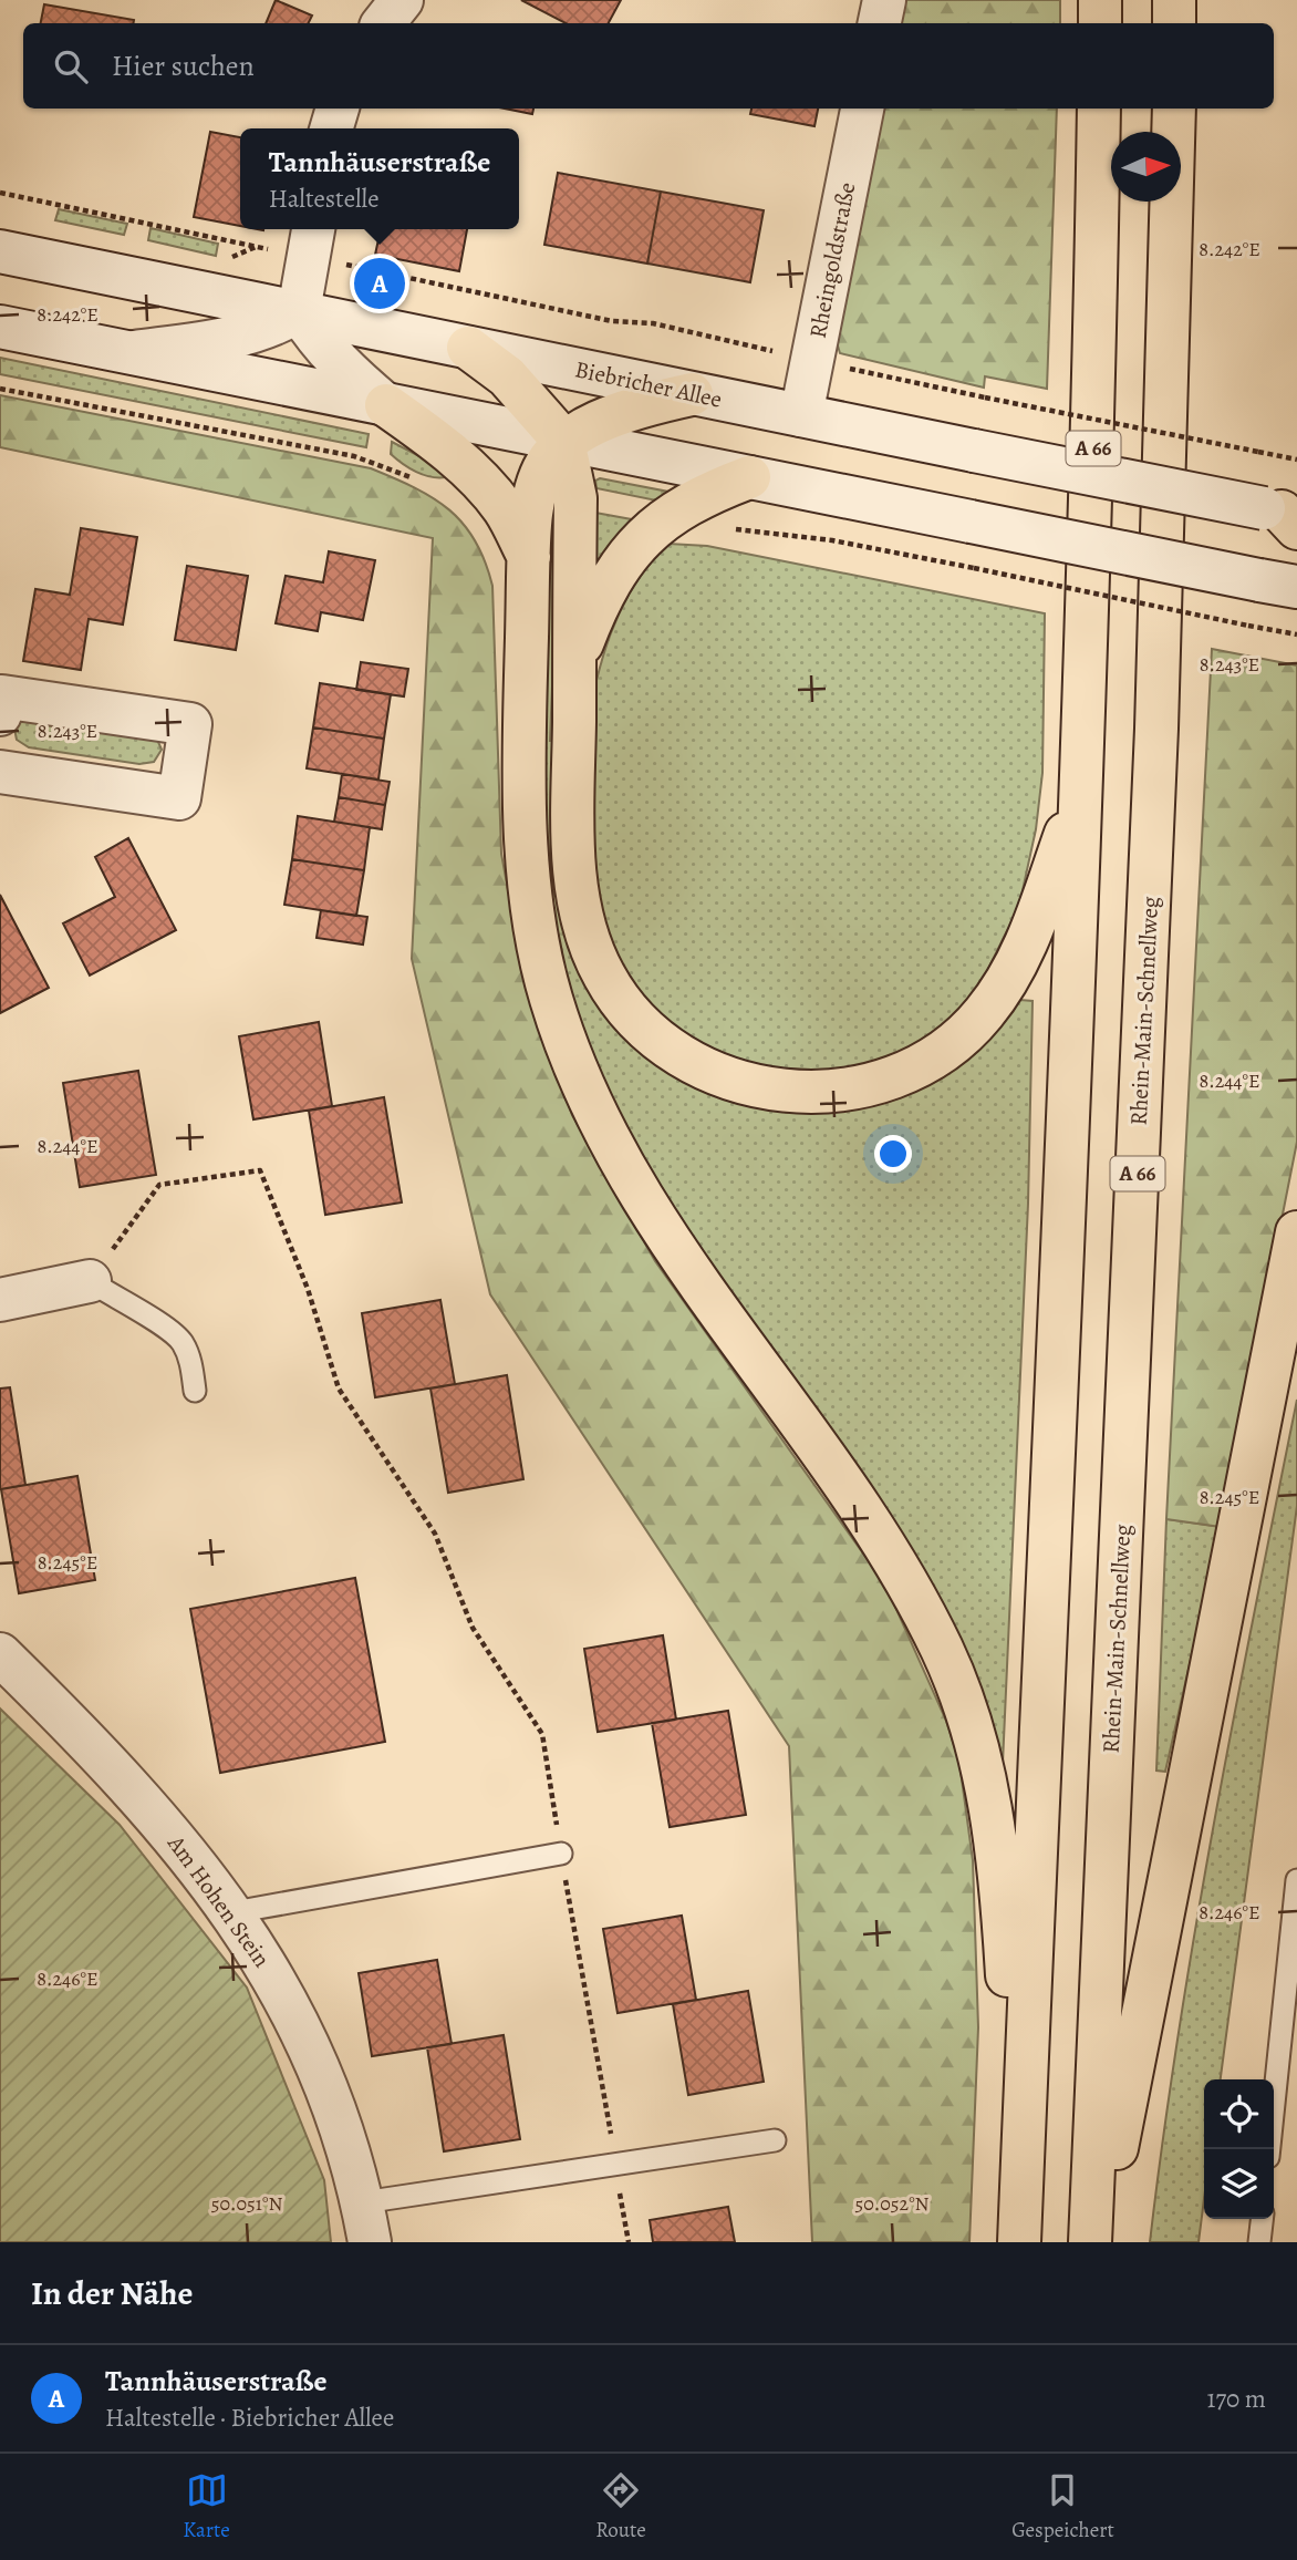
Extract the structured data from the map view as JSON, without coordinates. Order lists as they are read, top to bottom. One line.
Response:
{"streets":{"highway":["A 66","Rhein-Main-Schnellweg"],"main road":["Rheingoldstraße","Biebricher Allee","Am Hohen Stein"]},"crossings":[["Rheingoldstraße","Biebricher Allee"]],"north":"right","page":{"search":"Hier suchen","popup":["Tannhäuserstraße","Haltestelle"],"pins":"A","heading":"In der Nähe","list":[{"mark":"A","name":"Tannhäuserstraße","note":"Haltestelle · Biebricher Allee","value":"170 m"}],"nav":["Karte","Route","Gespeichert"]},"coordinates":["8.242°E","8.243°E","8.244°E","8.245°E","8.246°E","50.051°N","50.052°N"]}
